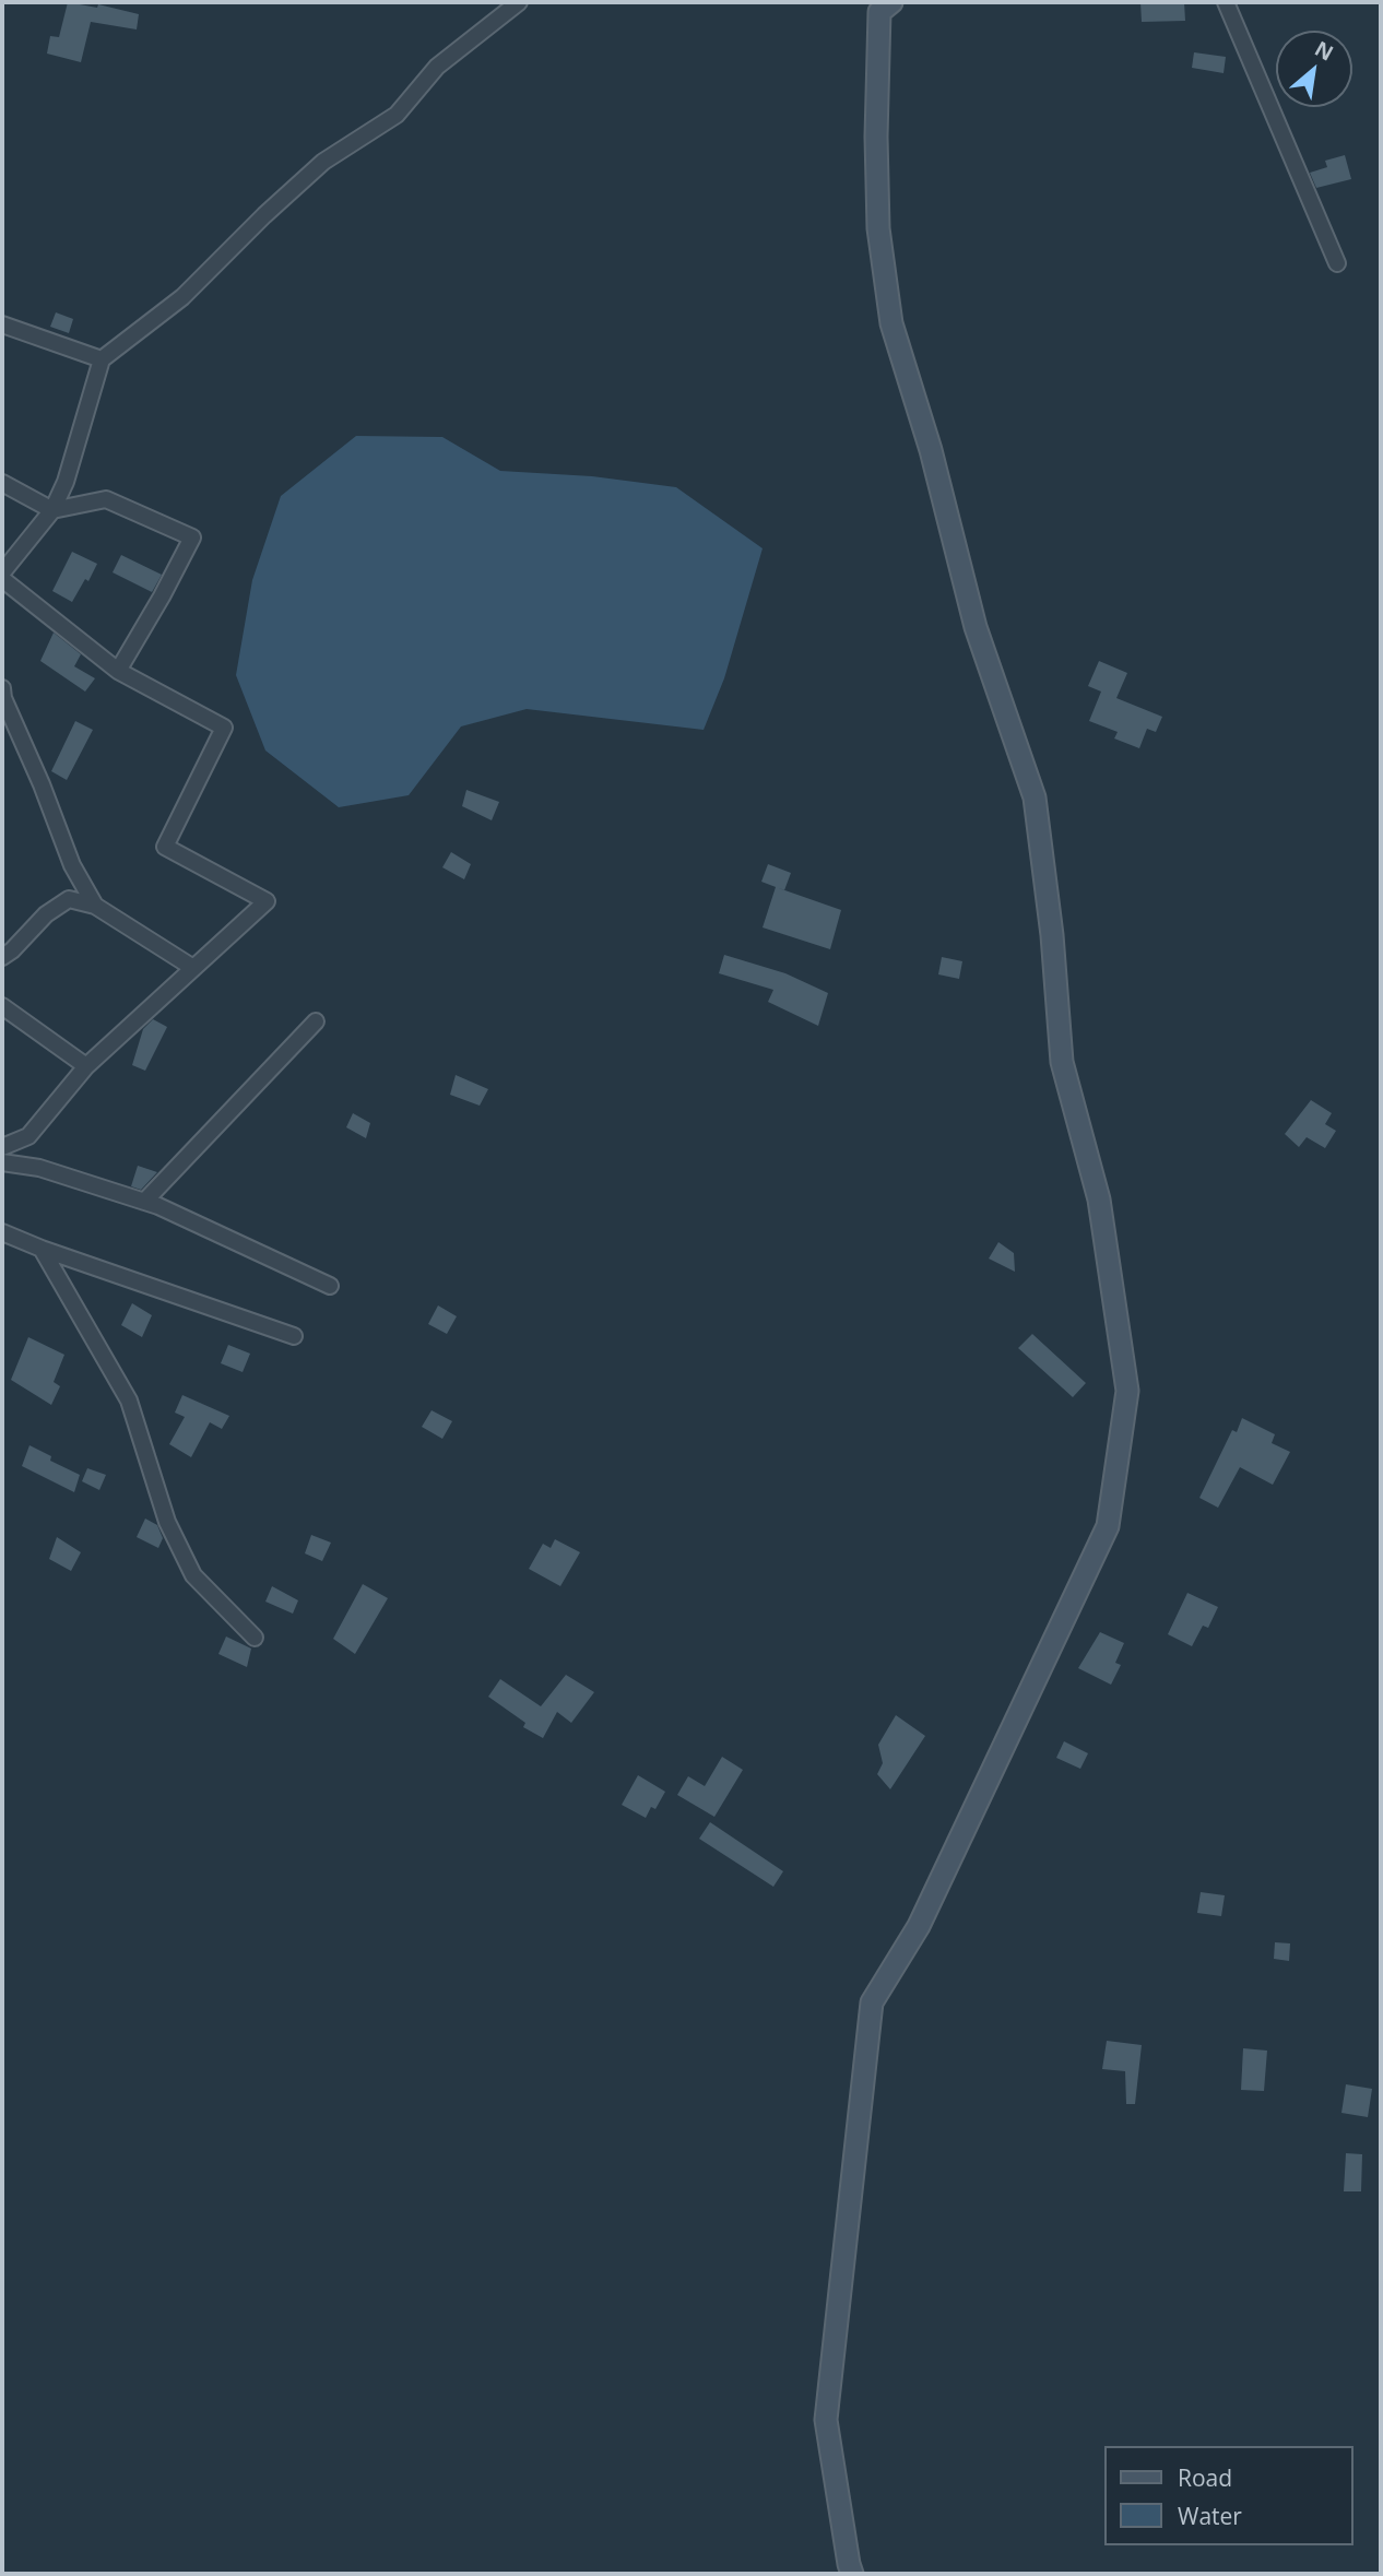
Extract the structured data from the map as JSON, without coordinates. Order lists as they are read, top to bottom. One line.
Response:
{"legend":["Road","Water"],"north":"top right"}
